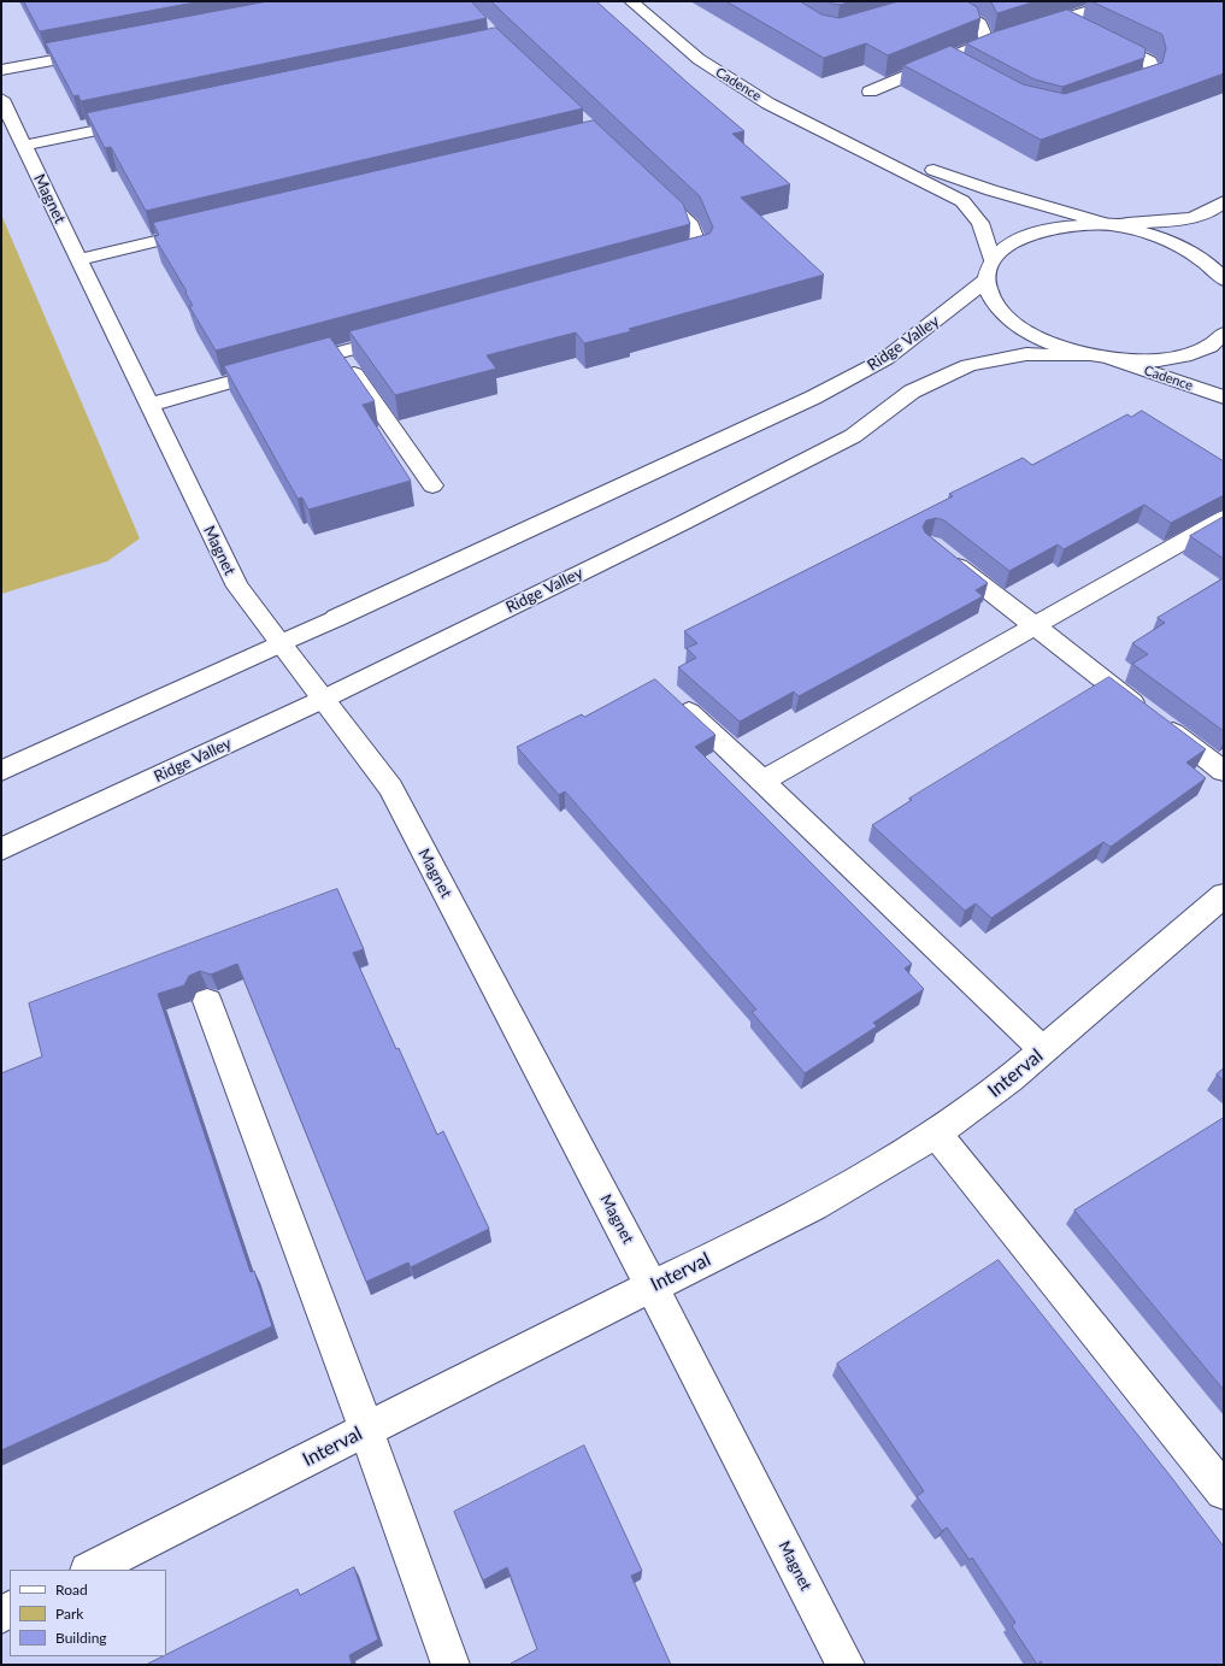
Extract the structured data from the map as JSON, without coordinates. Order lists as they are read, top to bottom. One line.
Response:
{"streets":{"street":["Cadence","Magnet","Ridge Valley","Interval"]},"crossings":[["Magnet","Ridge Valley"],["Magnet","Interval"]],"legend":["Road","Park","Building"]}
